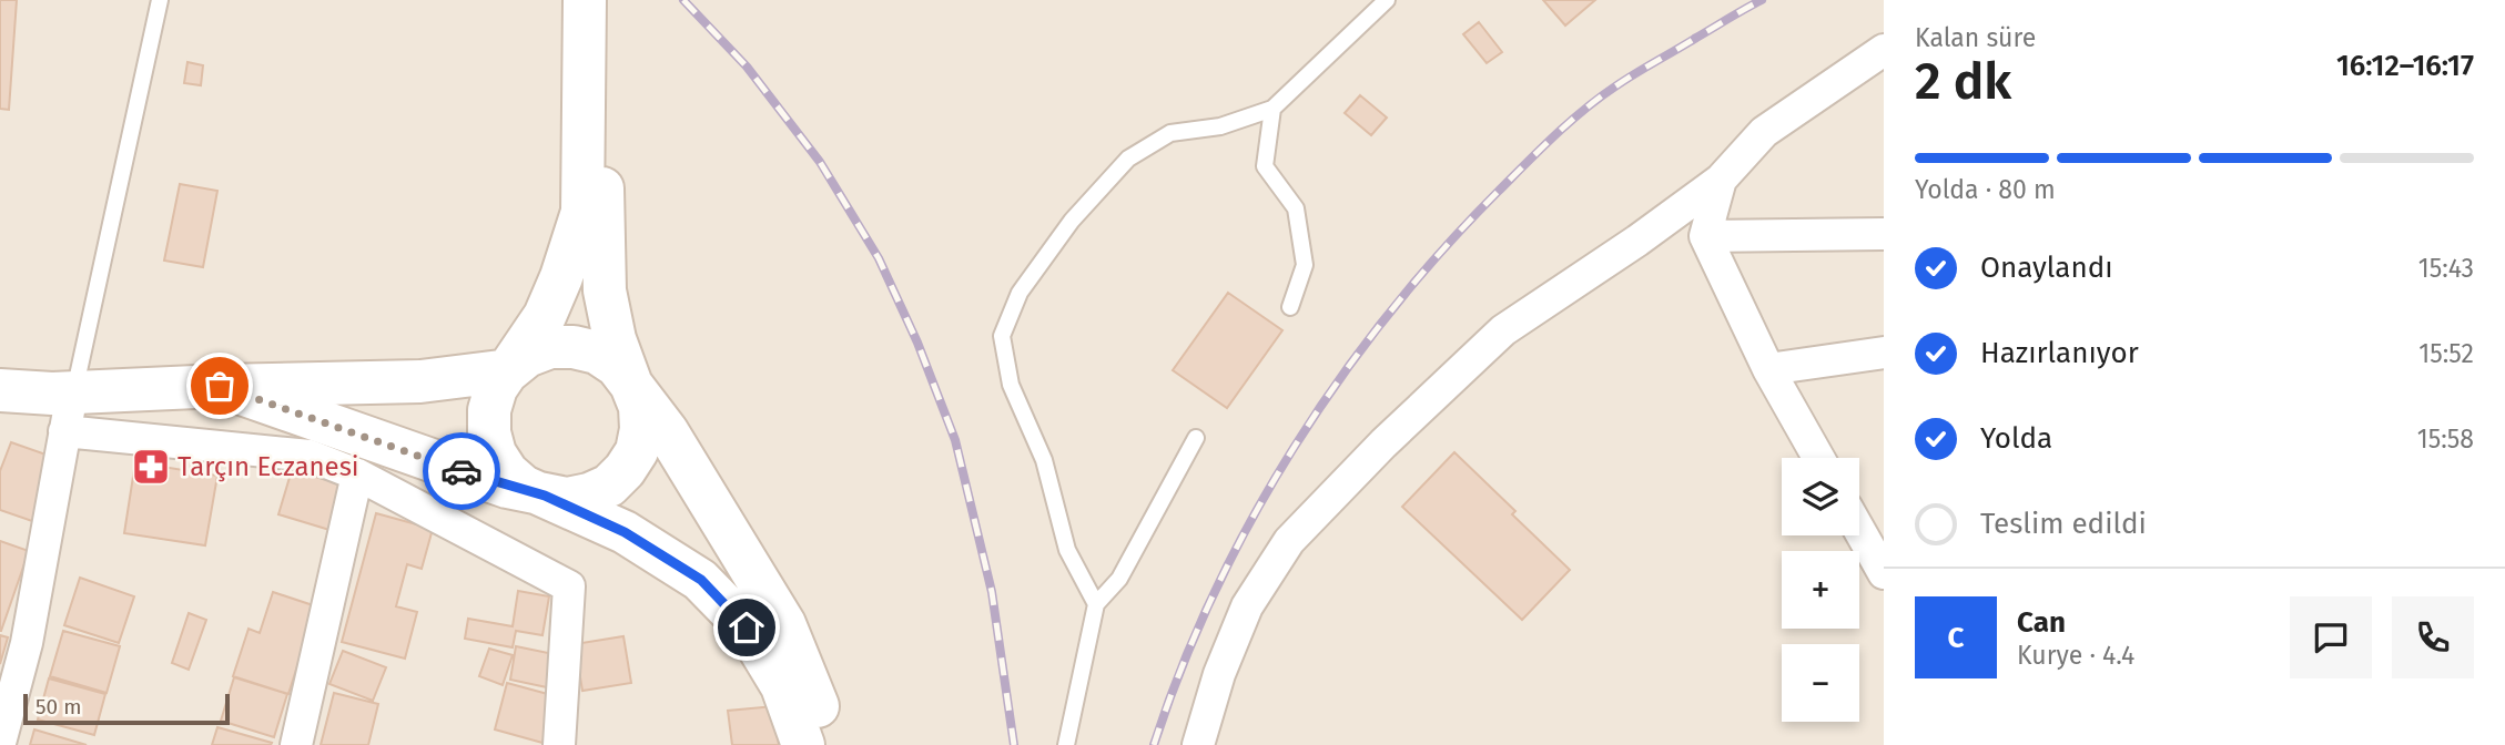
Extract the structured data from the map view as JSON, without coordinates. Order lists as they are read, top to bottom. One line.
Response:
{"places":{"pharmacy":["Tarçın Eczanesi"]},"scale_bar":"50 m","page":{"heading":["2 dk","Kalan süre","16:12–16:17"],"panel":["Can","Kurye · 4.4"],"bar":"Yolda · 80 m","list":[["Onaylandı","15:43"],["Hazırlanıyor","15:52"],["Yolda","15:58"],"Teslim edildi"],"map_buttons":["+","−"],"round":"C","scale":"50 m"}}
